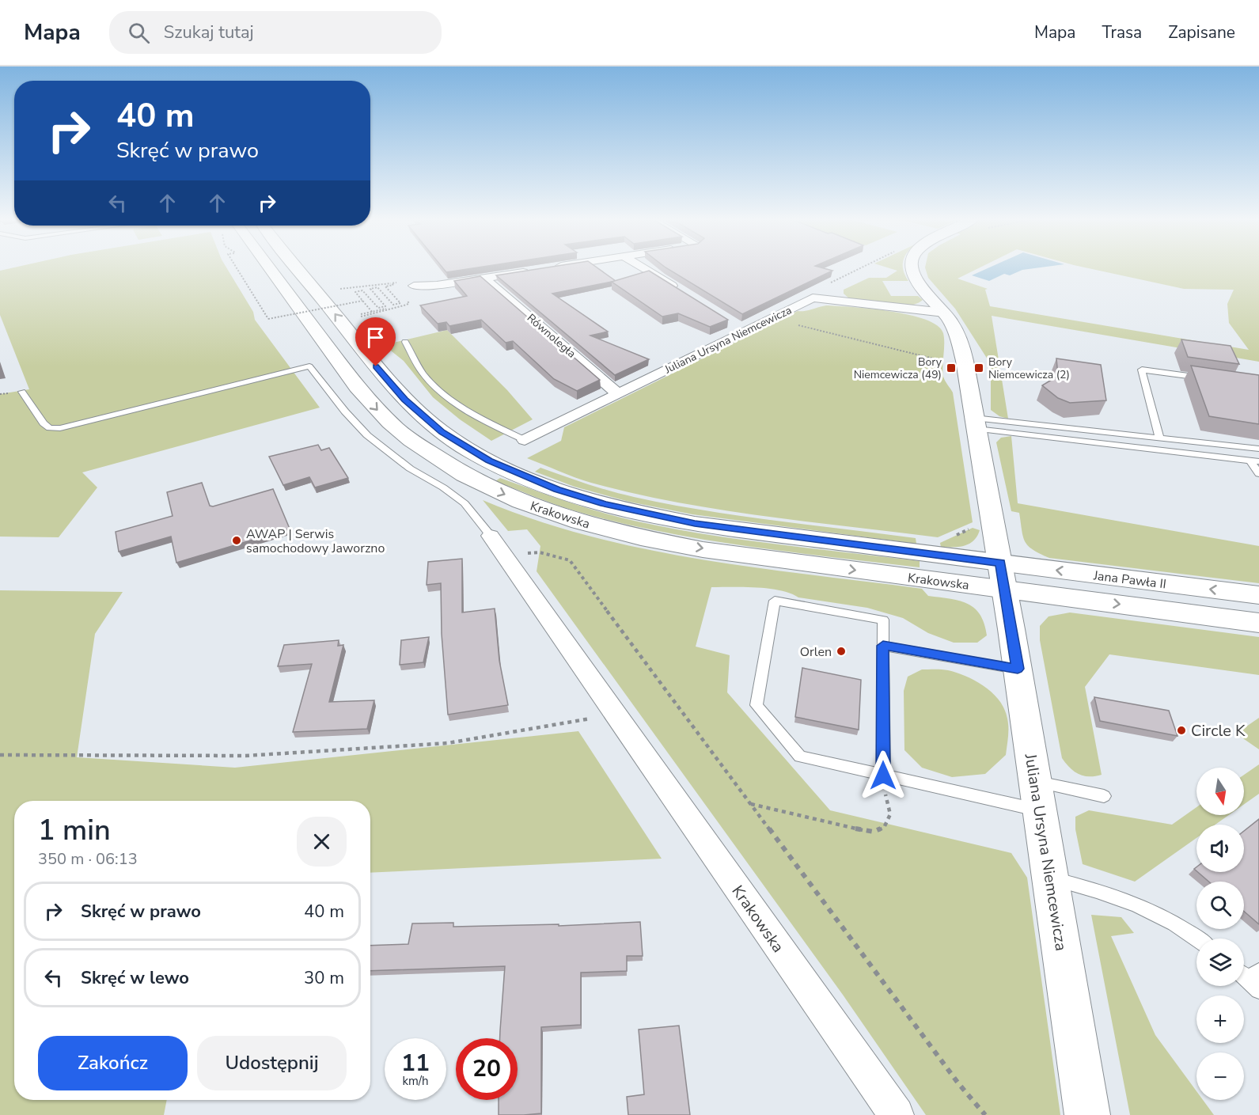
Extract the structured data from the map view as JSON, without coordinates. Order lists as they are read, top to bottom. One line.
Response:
{"streets":{"main road":["Juliana Ursyna Niemcewicza","Krakowska","Jana Pawła II"],"street":["Równoległa"]},"crossings":[["Równoległa","Juliana Ursyna Niemcewicza"],["Juliana Ursyna Niemcewicza","Krakowska"],["Juliana Ursyna Niemcewicza","Jana Pawła II"],["Krakowska","Jana Pawła II"]],"places":{"transit":["Bory Niemcewicza (49)","Bory Niemcewicza (2)"],"other":["AWAP | Serwis samochodowy Jaworzno","Orlen","Circle K"]},"north":"bottom","page":{"header":"Mapa","search":"Szukaj tutaj","nav":["Mapa","Trasa","Zapisane"],"turn":["40 m","Skręć w prawo"],"map_buttons":["+","−"],"heading":["1 min","350 m · 06:13"],"list":[{"name":"Skręć w prawo","value":"40 m"},{"name":"Skręć w lewo","value":"30 m"}],"buttons":["Zakończ","Udostępnij"],"speed":"11 km/h","limit":"20"}}
